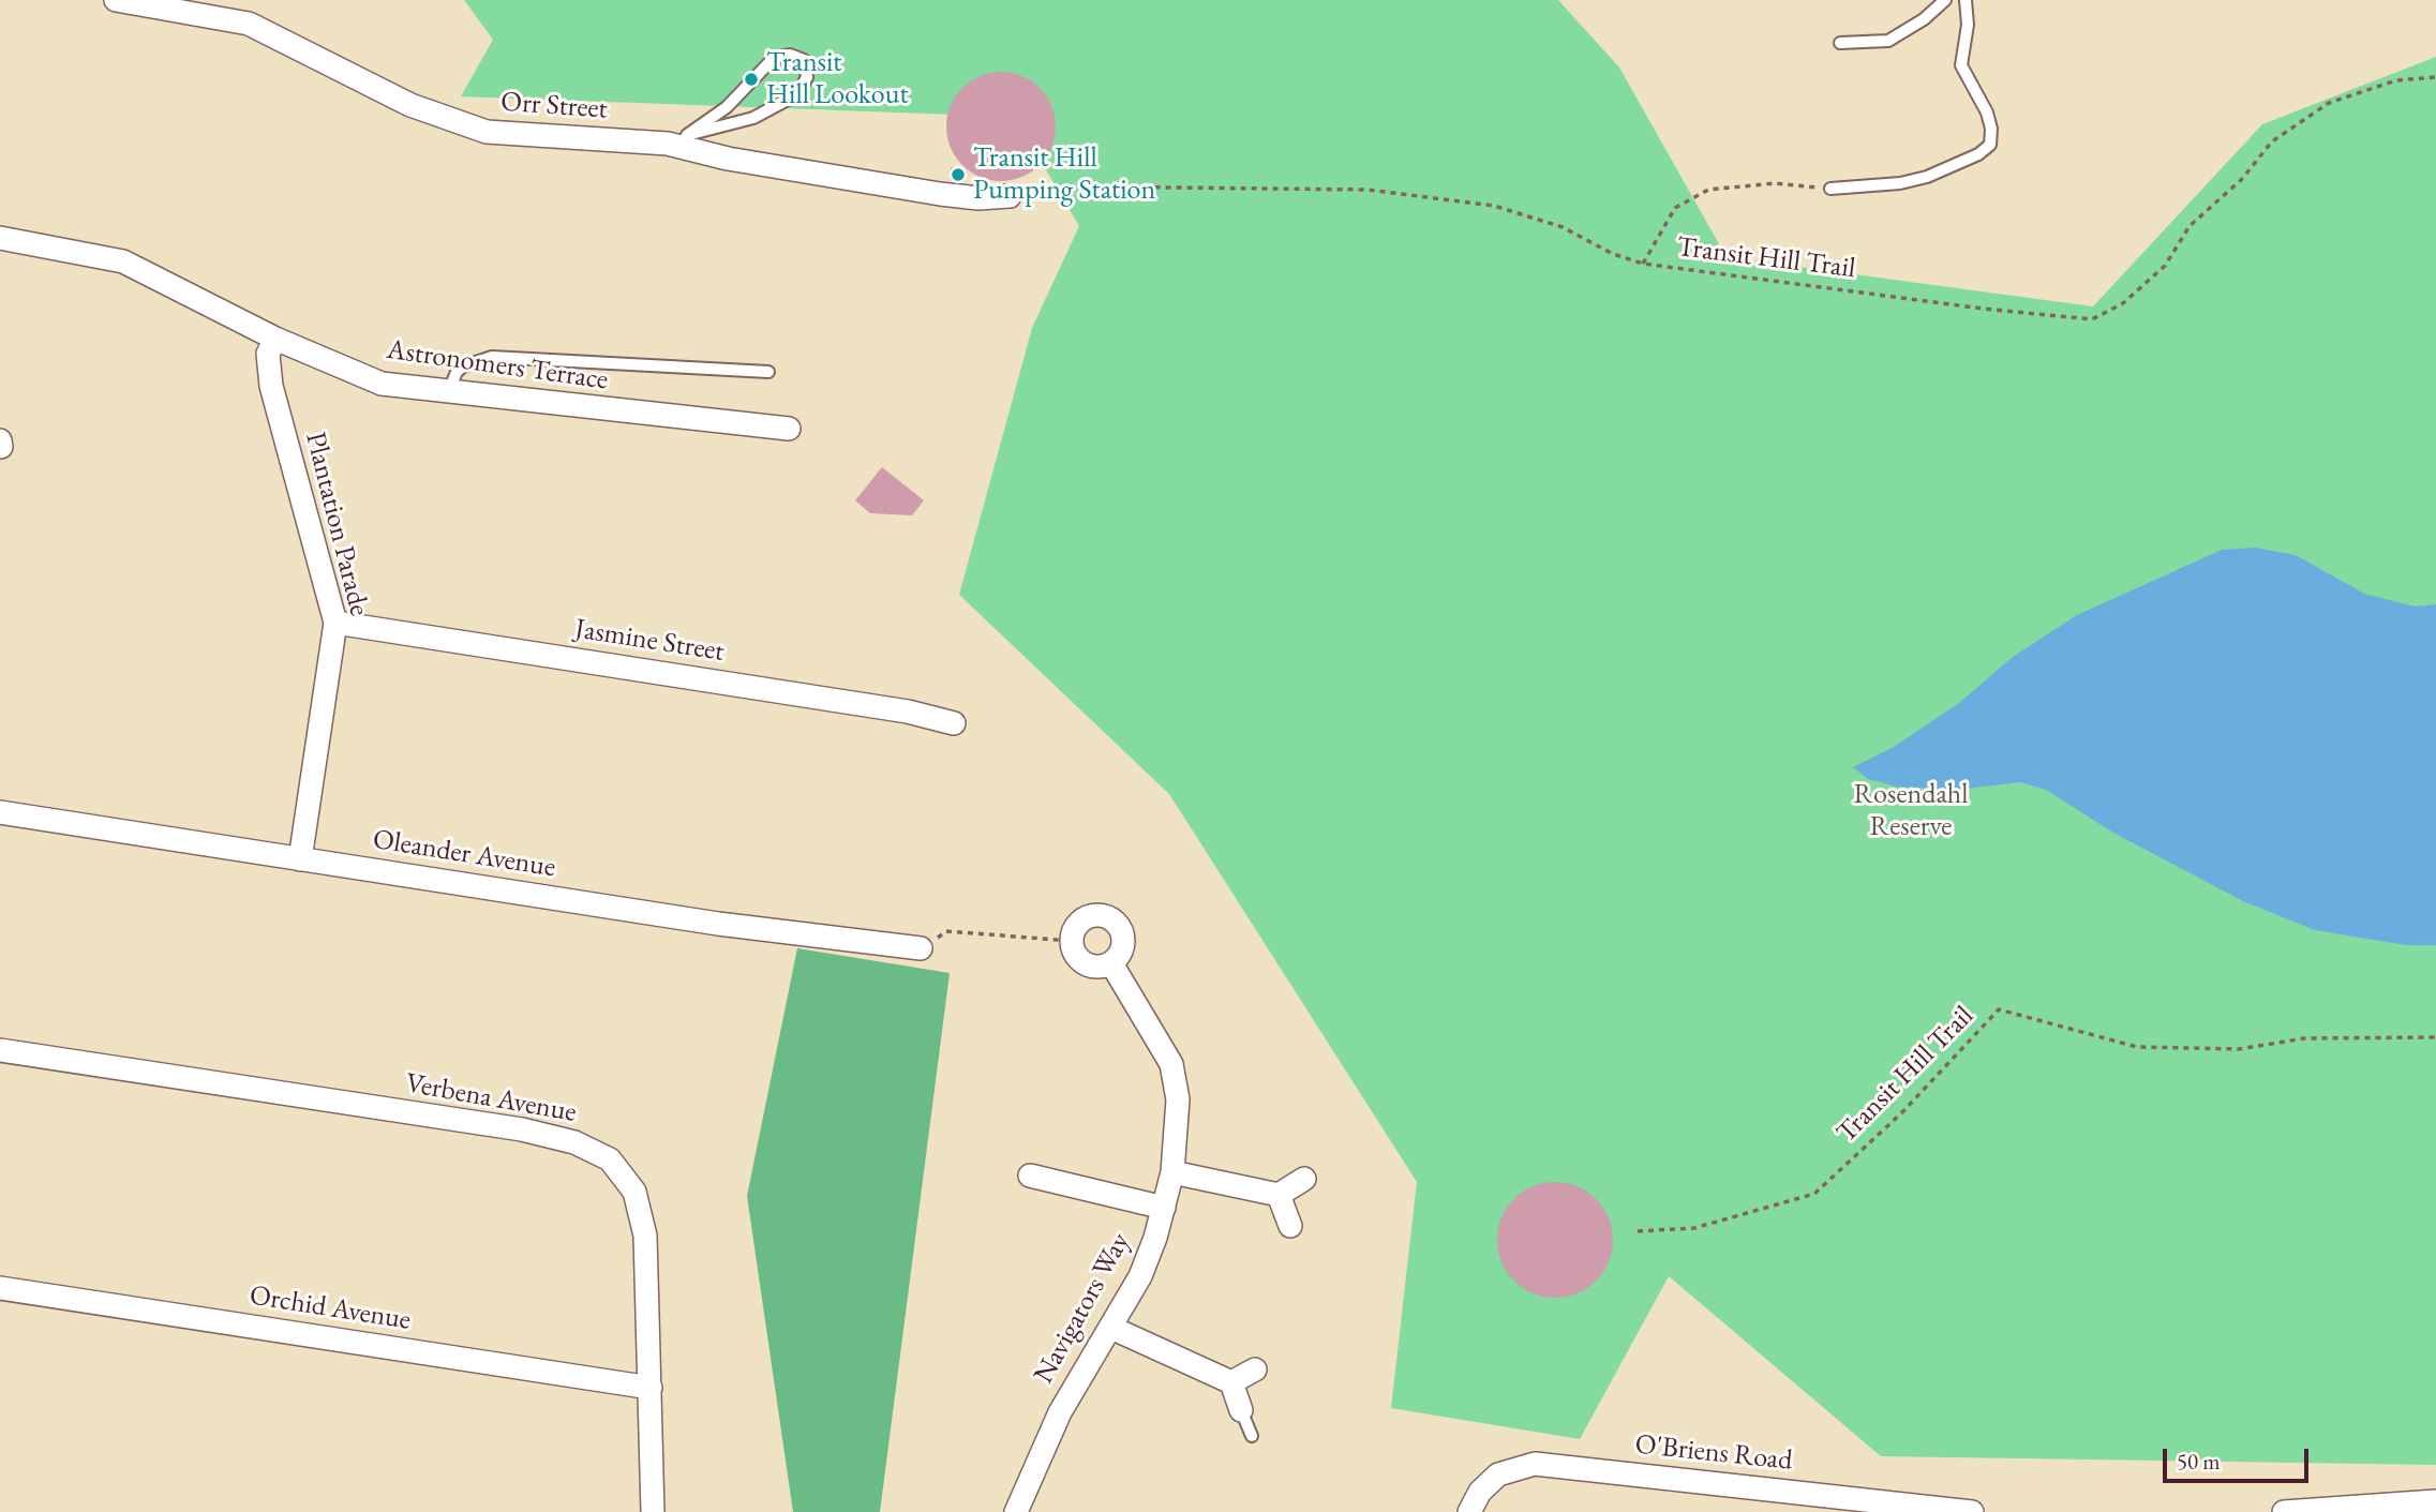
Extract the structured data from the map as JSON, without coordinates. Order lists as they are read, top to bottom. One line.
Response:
{"streets":{"street":["Orr Street","Astronomers Terrace","Plantation Parade","Jasmine Street","Oleander Avenue","Verbena Avenue","Orchid Avenue","Navigators Way","O'Briens Road"],"path":["Transit Hill Trail"]},"crossings":[["Orr Street","Transit Hill Trail"],["Astronomers Terrace","Plantation Parade"],["Plantation Parade","Jasmine Street"],["Plantation Parade","Oleander Avenue"],["Verbena Avenue","Orchid Avenue"]],"parks":["Rosendahl Reserve"],"places":["Transit Hill Lookout","Transit Hill Pumping Station"],"scale_bar":"50 m"}
